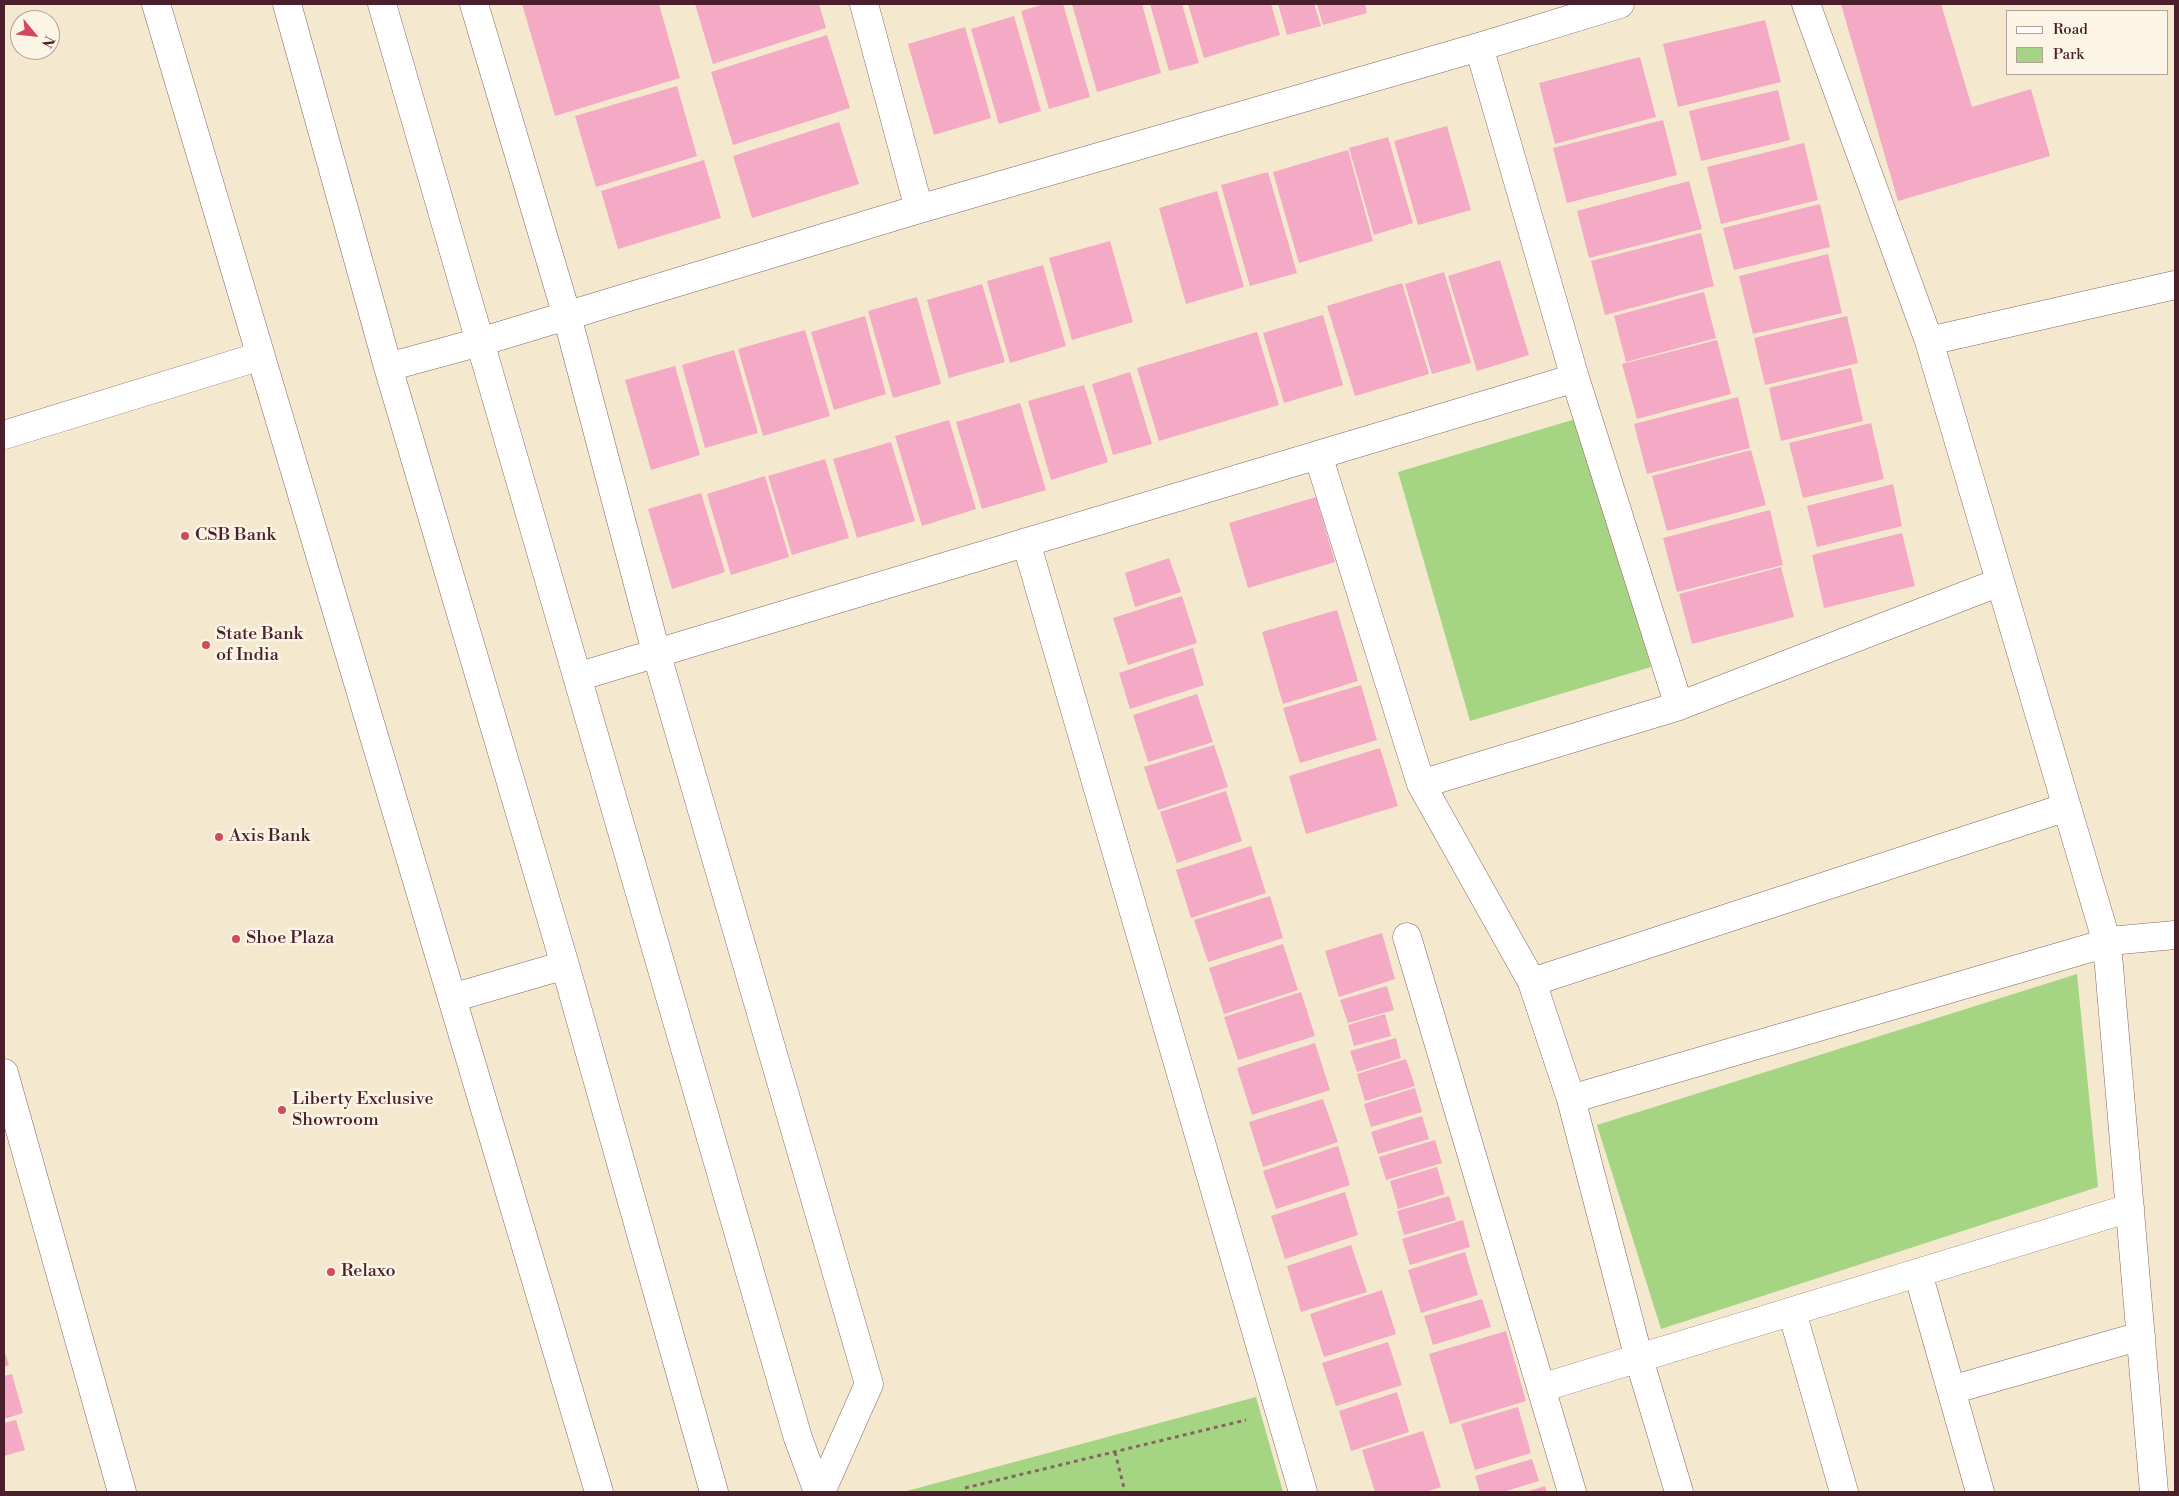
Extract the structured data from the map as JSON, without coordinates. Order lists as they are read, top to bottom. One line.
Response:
{"places":["CSB Bank","State Bank of India","Axis Bank","Shoe Plaza","Liberty Exclusive Showroom","Relaxo"],"legend":["Road","Park"],"north":"bottom right"}
